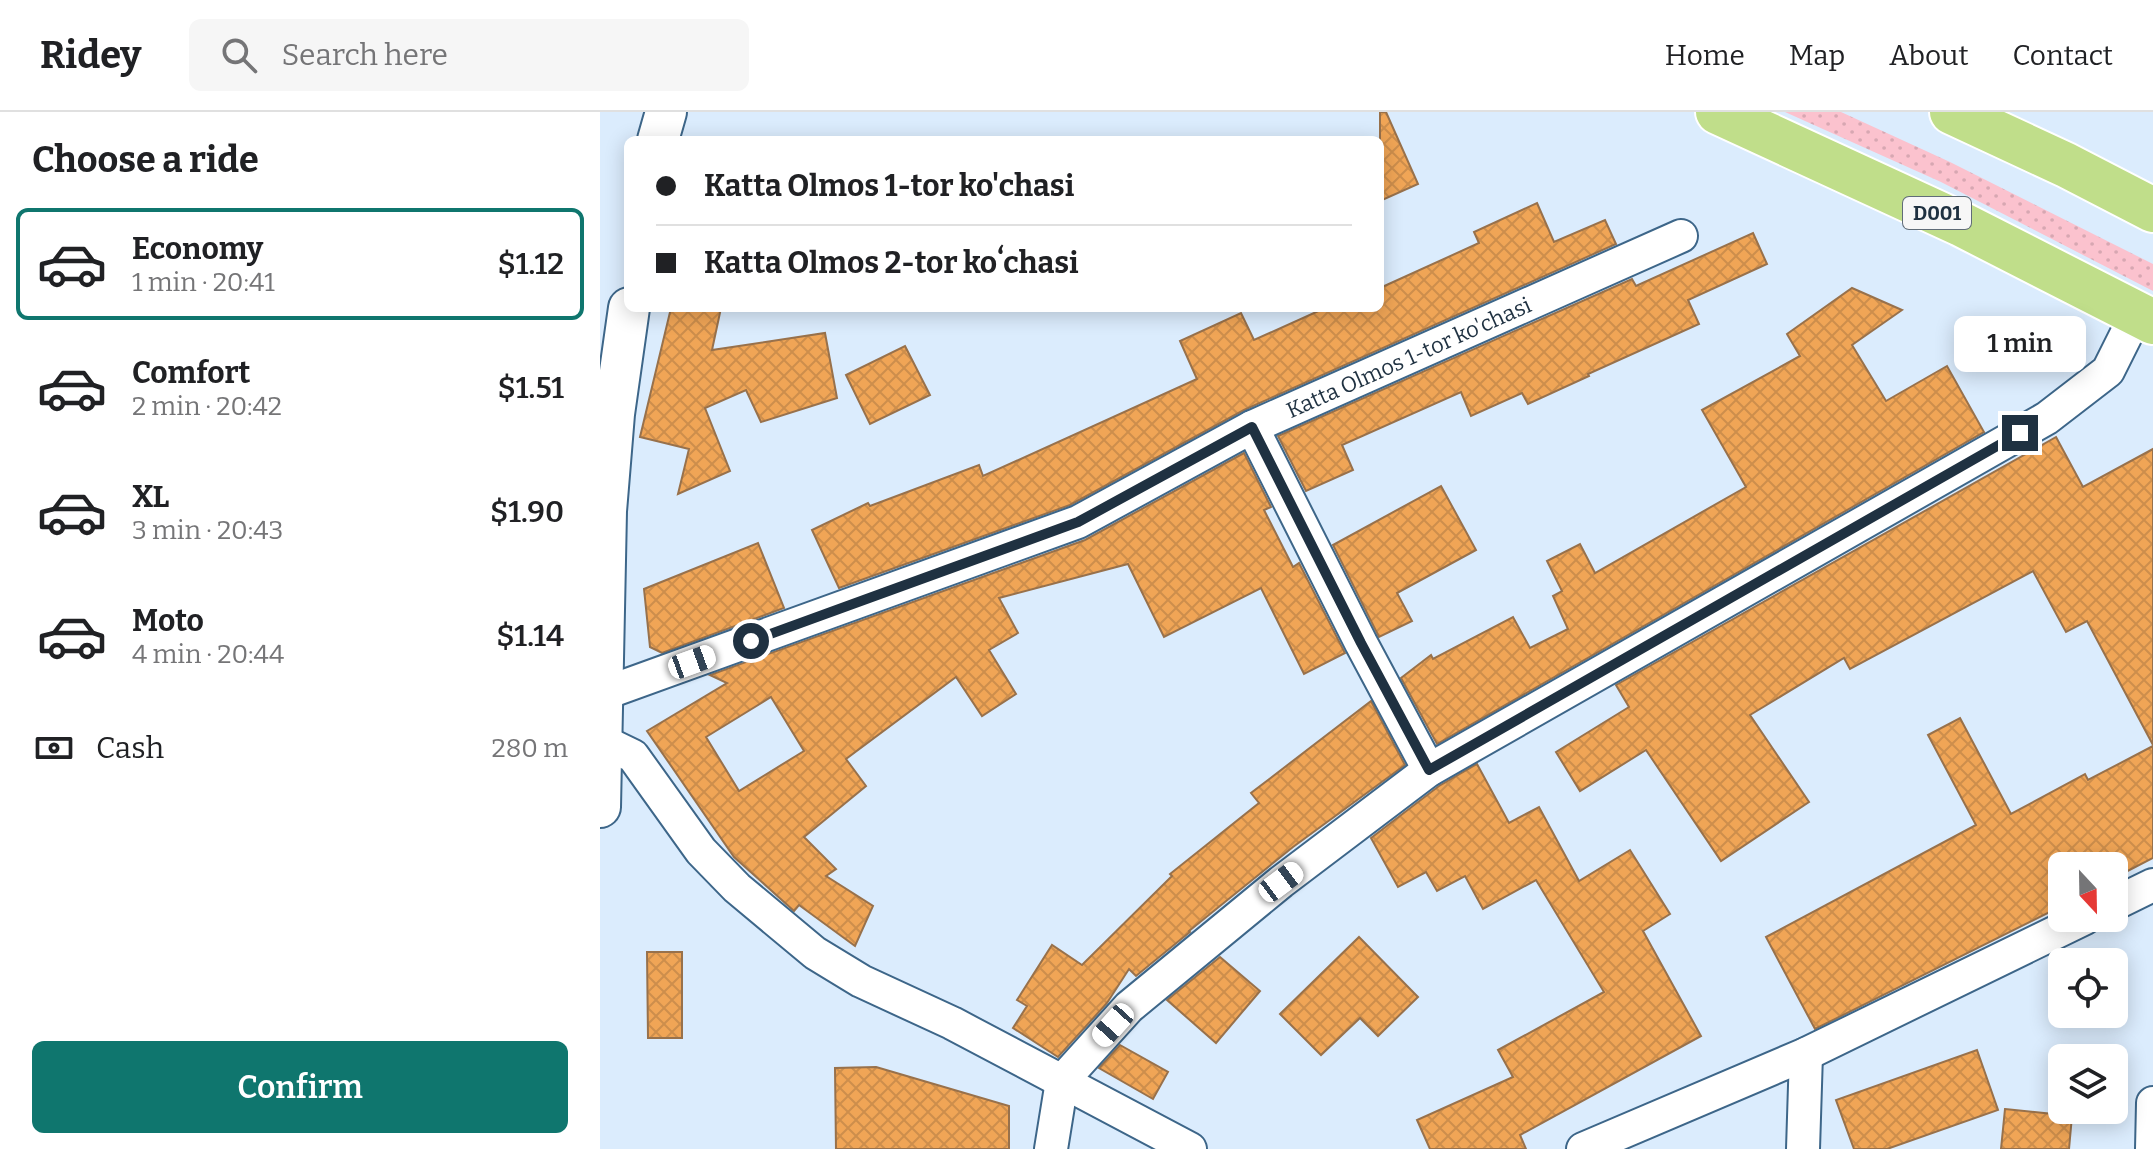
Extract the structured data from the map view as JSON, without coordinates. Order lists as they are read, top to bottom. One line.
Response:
{"streets":{"highway":["D001"],"street":["Katta Olmos 1-tor ko'chasi"]},"north":"bottom","page":{"header":"Ridey","search":"Search here","nav":["Home","Map","About","Contact"],"heading":"Choose a ride","banner":["Katta Olmos 1-tor ko'chasi","Katta Olmos 2-tor koʻchasi"],"list":[{"name":"Economy","note":"1 min · 20:41","value":"$1.12"},{"name":"Comfort","note":"2 min · 20:42","value":"$1.51"},{"name":"XL","note":"3 min · 20:43","value":"$1.90"},{"name":"Moto","note":"4 min · 20:44","value":"$1.14"}],"bubble":"1 min","pay":["Cash","280 m"],"buttons":"Confirm"}}
